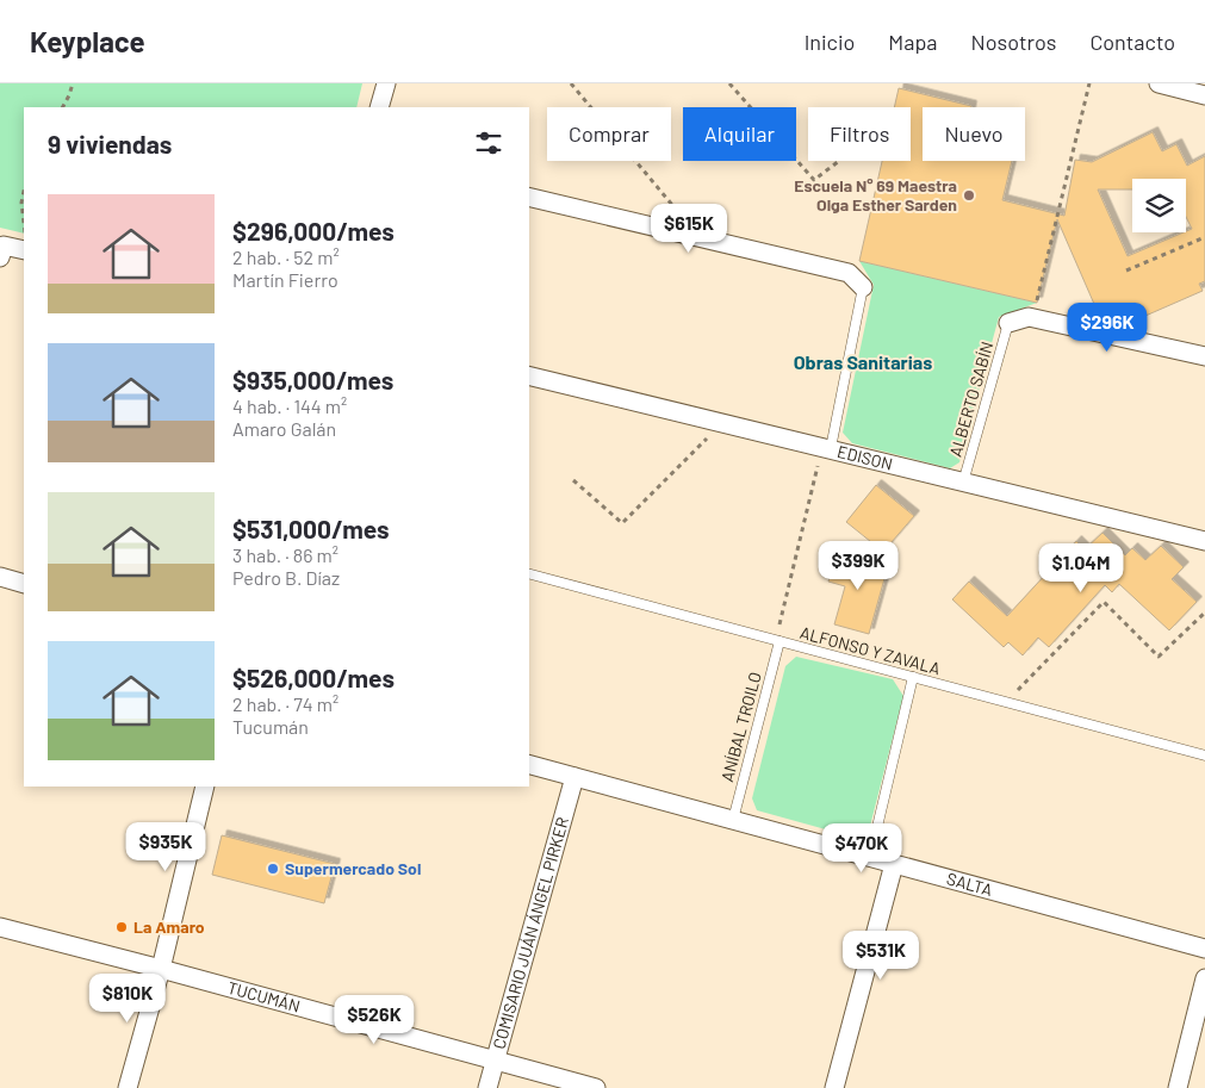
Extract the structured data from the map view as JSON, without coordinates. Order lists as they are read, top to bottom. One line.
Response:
{"streets":{"street":["EDISON","SALTA","COMISARIO JUÁN ÁNGEL PIRKER","TUCUMÁN"],"lane":["ALBERTO SABÍN","ALFONSO Y ZAVALA","ANÍBAL TROILO"]},"crossings":[["ALBERTO SABÍN","EDISON"],["ALFONSO Y ZAVALA","ANÍBAL TROILO"],["ANÍBAL TROILO","SALTA"],["SALTA","COMISARIO JUÁN ÁNGEL PIRKER"],["COMISARIO JUÁN ÁNGEL PIRKER","TUCUMÁN"]],"districts":["Obras Sanitarias"],"places":["Escuela N° 69 Maestra Olga Esther Sarden","Supermercado Sol","La Amaro"],"page":{"header":"Keyplace","nav":["Inicio","Mapa","Nosotros","Contacto"],"chip":["Comprar","Alquilar","Filtros","Nuevo"],"heading":"9 viviendas","list":[{"name":"$296,000/mes","note":"2 hab. · 52 m² · Martín Fierro"},{"name":"$935,000/mes","note":"4 hab. · 144 m² · Amaro Galán"},{"name":"$531,000/mes","note":"3 hab. · 86 m² · Pedro B. Díaz"},{"name":"$526,000/mes","note":"2 hab. · 74 m² · Tucumán"}],"price":["$615K","$296K","$399K","$1.04M","$935K","$470K","$531K","$810K","$526K"]}}
